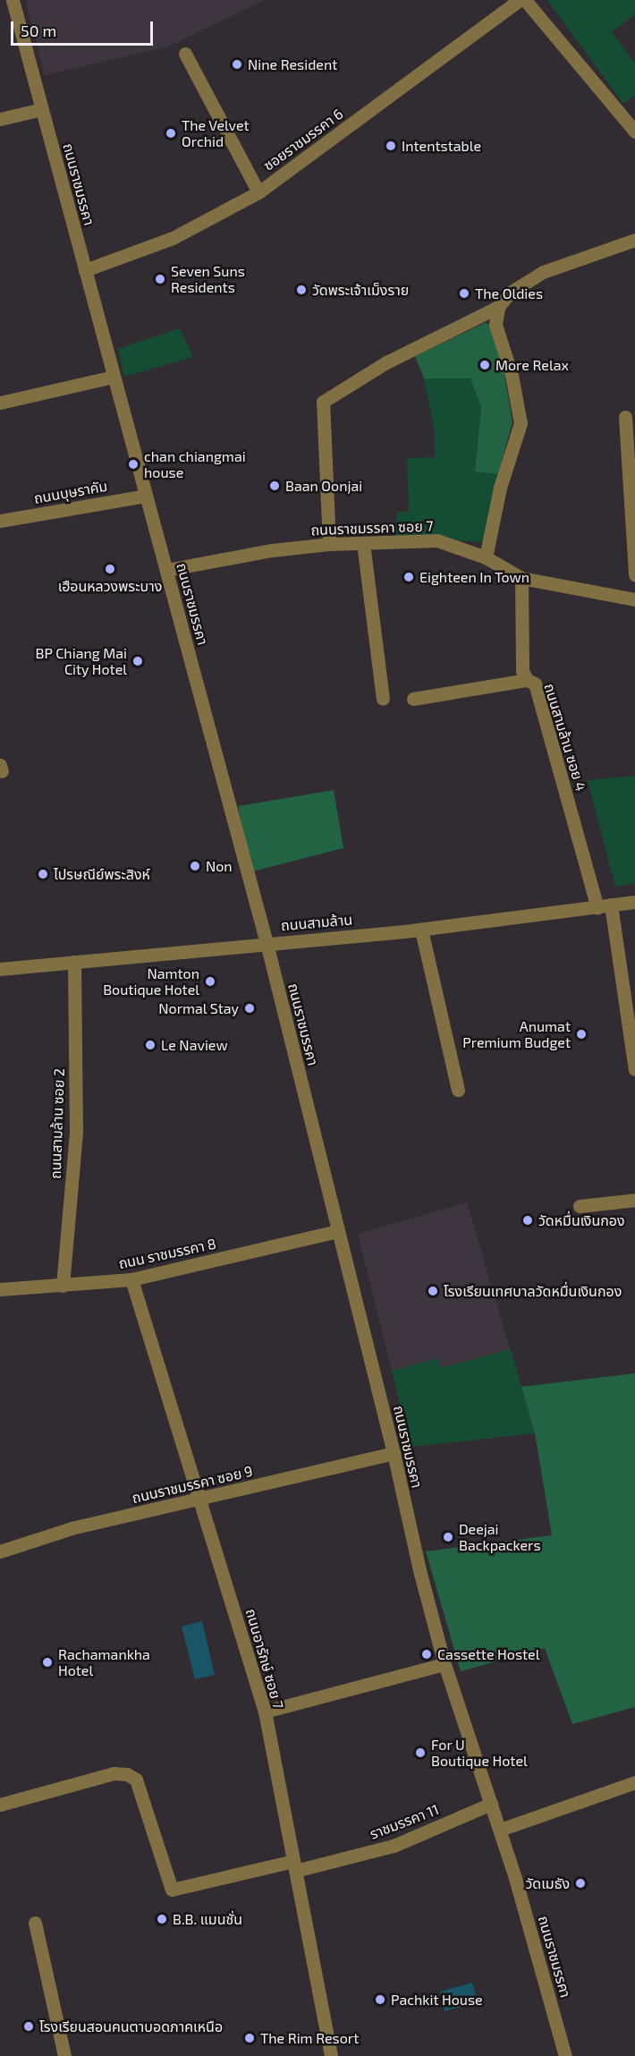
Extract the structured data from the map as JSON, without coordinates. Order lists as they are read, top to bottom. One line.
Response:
{"streets":{"street":["ซอยราชมรรคา 6","ถนนราชมรรคา","ถนนบุษราคัม","ถนนราชมรรคา ซอย 7","ถนนสามล้าน ซอย 4","ถนนสามล้าน","ถนนสามล้าน ซอย 2","ถนน ราชมรรคา 8","ถนนราชมรรคา ซอย 9","ถนนอารักษ์ ซอย 7","ราชมรรคา 11"]},"crossings":[["ซอยราชมรรคา 6","ถนนราชมรรคา"],["ถนนราชมรรคา","ถนนบุษราคัม"],["ถนนราชมรรคา","ถนนราชมรรคา ซอย 7"],["ถนนราชมรรคา","ถนนสามล้าน"],["ถนนราชมรรคา","ถนน ราชมรรคา 8"],["ถนนราชมรรคา","ถนนราชมรรคา ซอย 9"],["ถนนราชมรรคา","ราชมรรคา 11"],["ถนนราชมรรคา ซอย 7","ถนนสามล้าน ซอย 4"],["ถนนสามล้าน ซอย 4","ถนนสามล้าน"],["ถนนสามล้าน","ถนนสามล้าน ซอย 2"],["ถนนสามล้าน ซอย 2","ถนน ราชมรรคา 8"],["ถนน ราชมรรคา 8","ถนนอารักษ์ ซอย 7"],["ถนนราชมรรคา ซอย 9","ถนนอารักษ์ ซอย 7"],["ถนนอารักษ์ ซอย 7","ราชมรรคา 11"]],"places":["Nine Resident","The Velvet Orchid","Intentstable","Seven Suns Residents","วัดพระเจ้าเม็งราย","The Oldies","More Relax","chan chiangmai house","Baan Oonjai","เฮือนหลวงพระบาง","Eighteen In Town","BP Chiang Mai City Hotel","Non","ไปรษณีย์พระสิงห์","Namton Boutique Hotel","Normal Stay","Anumat Premium Budget","Le Naview","วัดหมื่นเงินกอง","โรงเรียนเทศบาลวัดหมื่นเงินกอง","Deejai Backpackers","Cassette Hostel","Rachamankha Hotel","For U Boutique Hotel","วัดเมธัง","B.B. แมนชั่น","Pachkit House","โรงเรียนสอนคนตาบอดภาคเหนือ","The Rim Resort"],"scale_bar":"50 m"}
